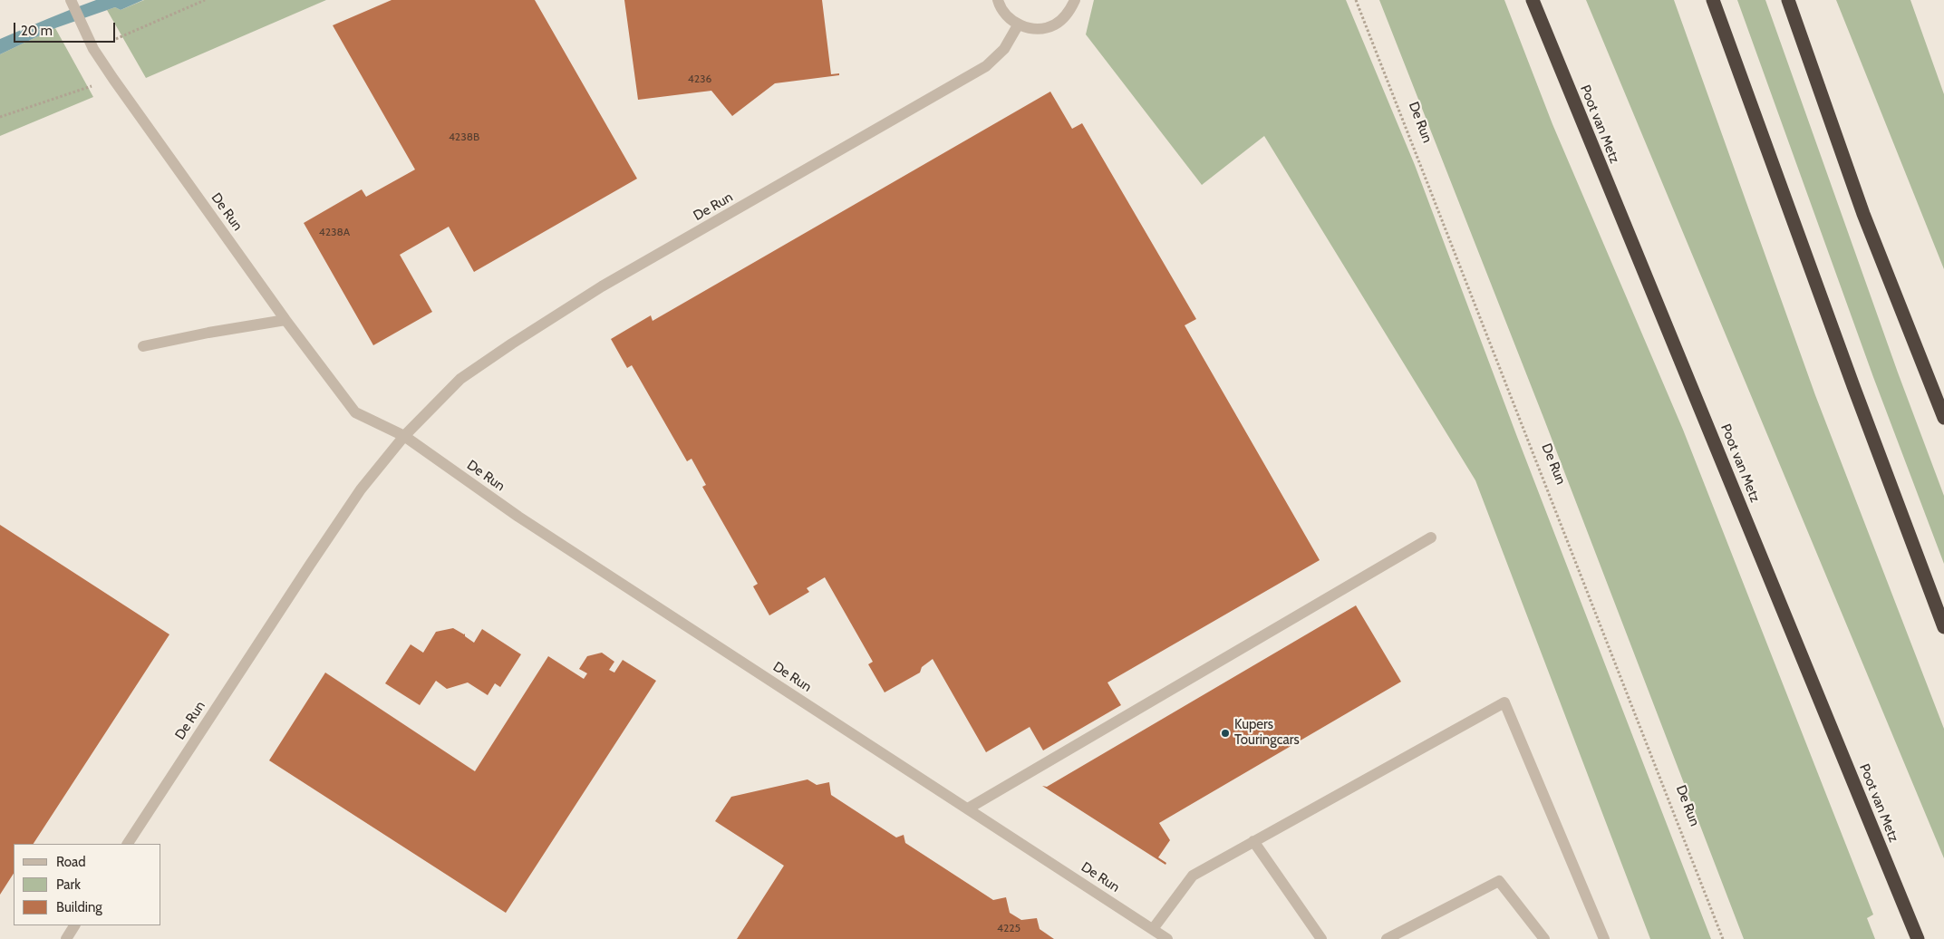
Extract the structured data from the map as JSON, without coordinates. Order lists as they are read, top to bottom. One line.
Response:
{"streets":{"highway":["Poot van Metz"],"street":["De Run"]},"places":["Kupers Touringcars"],"house_numbers":["4236","4238B","4238A","4225"],"legend":["Road","Park","Building"],"scale_bar":"20 m"}
